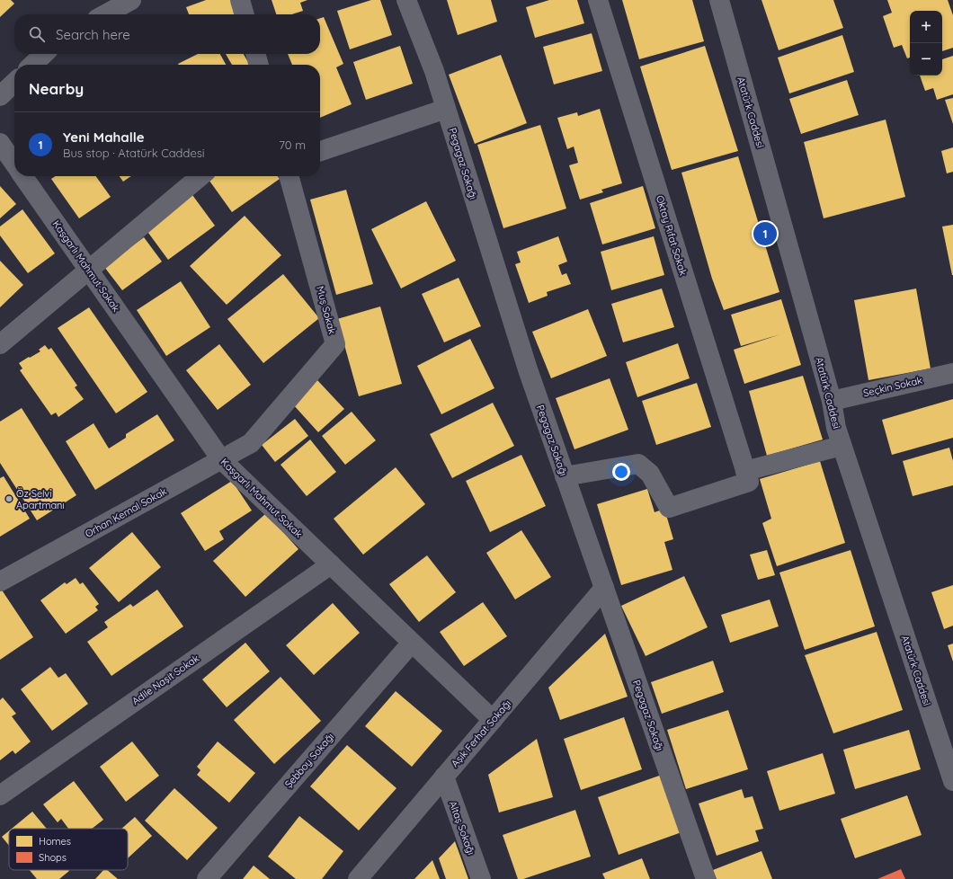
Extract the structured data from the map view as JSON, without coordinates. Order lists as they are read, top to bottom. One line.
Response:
{"streets":{"street":["Atatürk Caddesi","Pegagaz Sokağı","Oktay Rıfat Sokak","Kaşgarlı Mahmut Sokak","Muş Sokak","Seçkin Sokak","Orhan Kemal Sokak","Adile Naşit Sokak","Aşık Ferhat Sokağı","Şebboy Sokağı","Altaş Sokağı"]},"crossings":[["Atatürk Caddesi","Seçkin Sokak"],["Pegagaz Sokağı","Oktay Rıfat Sokak"],["Pegagaz Sokağı","Aşık Ferhat Sokağı"],["Kaşgarlı Mahmut Sokak","Orhan Kemal Sokak"],["Kaşgarlı Mahmut Sokak","Adile Naşit Sokak"],["Kaşgarlı Mahmut Sokak","Aşık Ferhat Sokağı"],["Kaşgarlı Mahmut Sokak","Şebboy Sokağı"],["Muş Sokak","Orhan Kemal Sokak"],["Aşık Ferhat Sokağı","Altaş Sokağı"]],"places":["Öz Selvi Apartmanı"],"legend":["Homes","Shops"],"page":{"map_buttons":["+","−"],"search":"Search here","heading":"Nearby","list":[{"mark":"1","name":"Yeni Mahalle","note":"Bus stop · Atatürk Caddesi","value":"70 m"}],"pins":"1"}}
